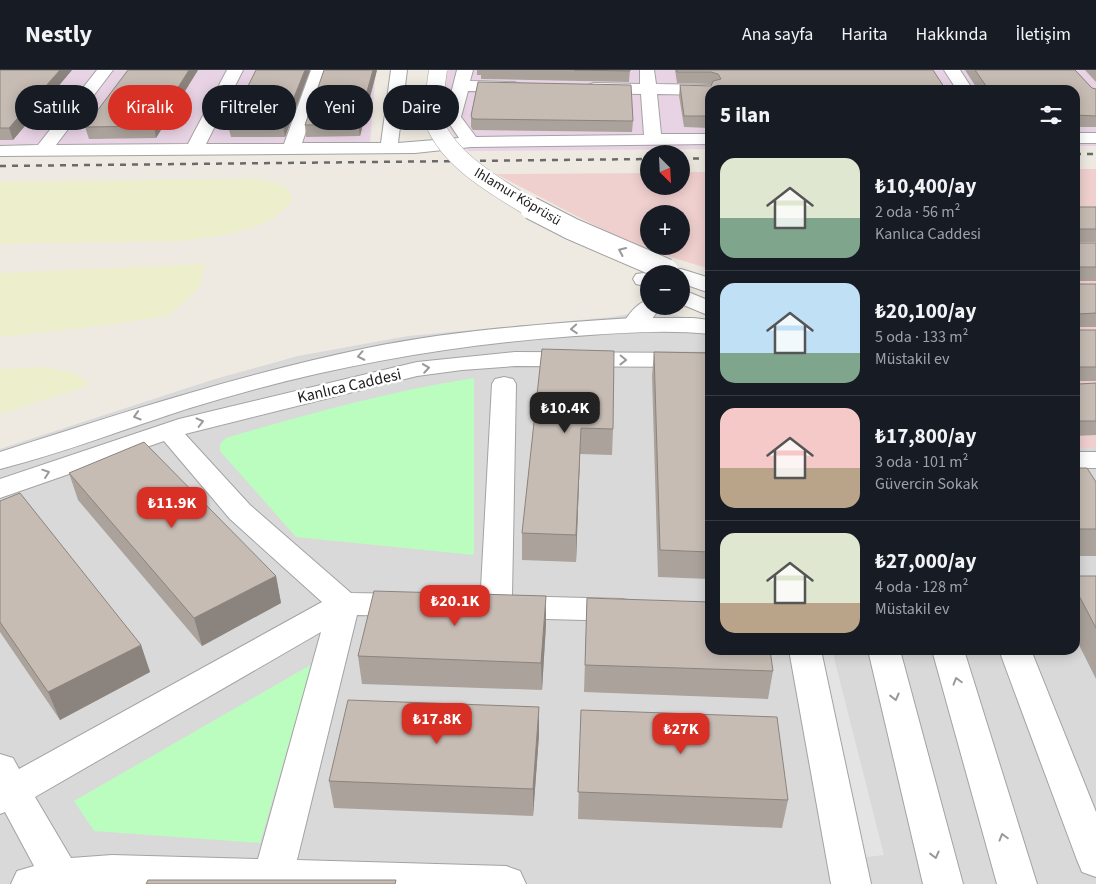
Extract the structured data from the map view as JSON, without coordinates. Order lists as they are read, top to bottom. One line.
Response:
{"streets":{"street":["Ihlamur Köprüsü","Kanlıca Caddesi"]},"north":"bottom right","page":{"header":"Nestly","nav":["Ana sayfa","Harita","Hakkında","İletişim"],"chip":["Satılık","Kiralık","Filtreler","Yeni","Daire"],"heading":"5 ilan","map_buttons":["+","−"],"list":[{"name":"₺10,400/ay","note":"2 oda · 56 m² · Kanlıca Caddesi"},{"name":"₺20,100/ay","note":"5 oda · 133 m² · Müstakil ev"},{"name":"₺17,800/ay","note":"3 oda · 101 m² · Güvercin Sokak"},{"name":"₺27,000/ay","note":"4 oda · 128 m² · Müstakil ev"}],"price":["₺10.4K","₺11.9K","₺20.1K","₺17.8K","₺27K"]}}
